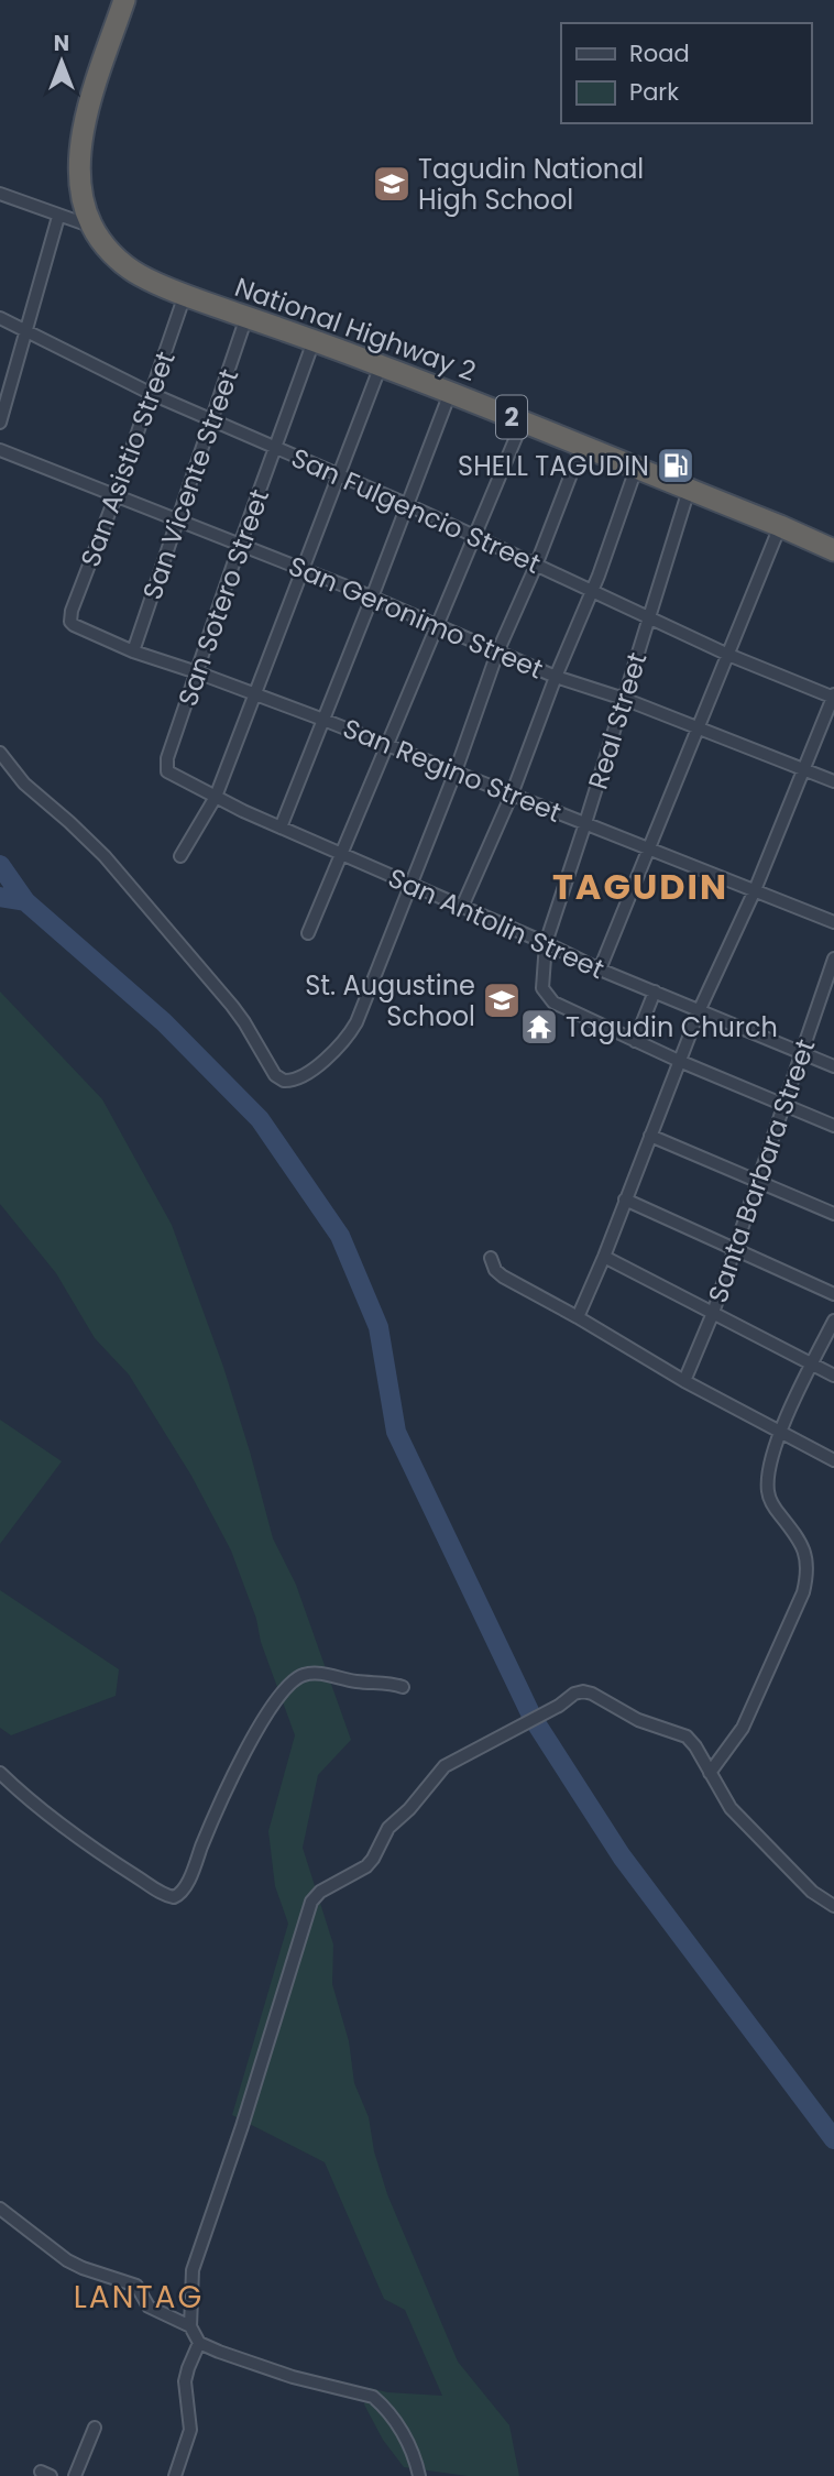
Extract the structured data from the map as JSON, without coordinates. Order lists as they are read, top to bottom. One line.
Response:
{"streets":{"highway":["National Highway 2","2"],"street":["San Asistio Street","San Vicente Street","San Fulgencio Street","San Sotero Street","San Geronimo Street","Real Street","San Regino Street","San Antolin Street","Santa Barbara Street"]},"crossings":[["National Highway 2","San Asistio Street"],["National Highway 2","San Vicente Street"],["National Highway 2","San Sotero Street"],["National Highway 2","Real Street"],["San Asistio Street","San Fulgencio Street"],["San Asistio Street","San Geronimo Street"],["San Asistio Street","San Regino Street"],["San Vicente Street","San Fulgencio Street"],["San Vicente Street","San Geronimo Street"],["San Vicente Street","San Regino Street"],["San Fulgencio Street","San Sotero Street"],["San Fulgencio Street","Real Street"],["San Sotero Street","San Geronimo Street"],["San Sotero Street","San Regino Street"],["San Sotero Street","San Antolin Street"],["San Geronimo Street","Real Street"],["Real Street","San Regino Street"],["Real Street","San Antolin Street"],["San Antolin Street","Santa Barbara Street"]],"districts":["TAGUDIN","LANTAG"],"places":{"school or university":["Tagudin National High School","St. Augustine School"],"fuel station":["SHELL TAGUDIN"],"temple":["Tagudin Church"]},"legend":["Road","Park"],"north":"top"}
